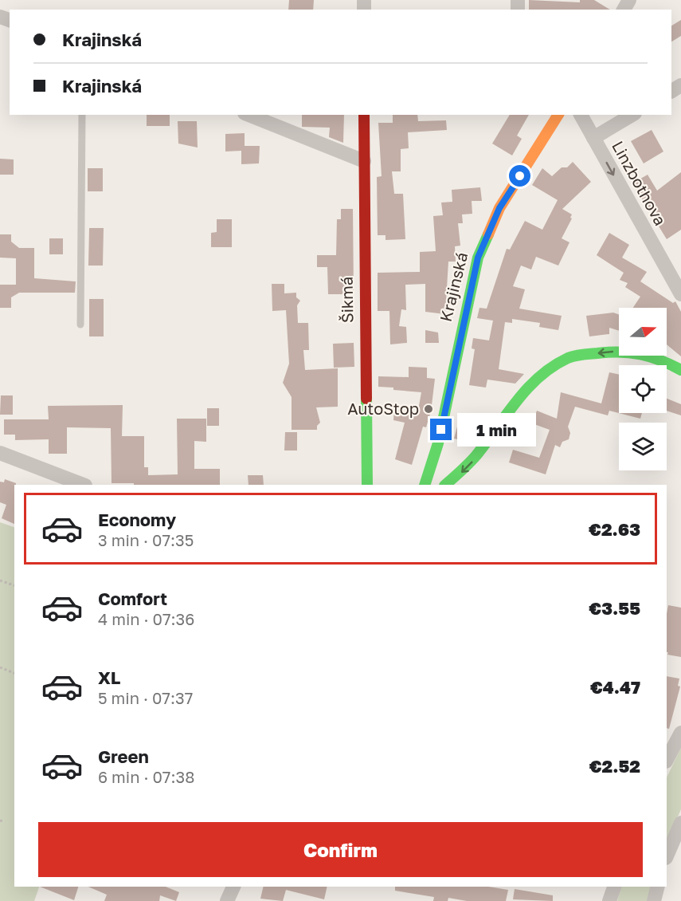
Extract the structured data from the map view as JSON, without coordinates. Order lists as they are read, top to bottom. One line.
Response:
{"streets":{"street":["Linzbothova","Krajinská","Šikmá"]},"one_way":["Linzbothova"],"places":["AutoStop"],"north":"right","page":{"banner":["Krajinská","Krajinská"],"bubble":"1 min","list":[{"name":"Economy","note":"3 min · 07:35","value":"€2.63"},{"name":"Comfort","note":"4 min · 07:36","value":"€3.55"},{"name":"XL","note":"5 min · 07:37","value":"€4.47"},{"name":"Green","note":"6 min · 07:38","value":"€2.52"}],"buttons":"Confirm"}}
